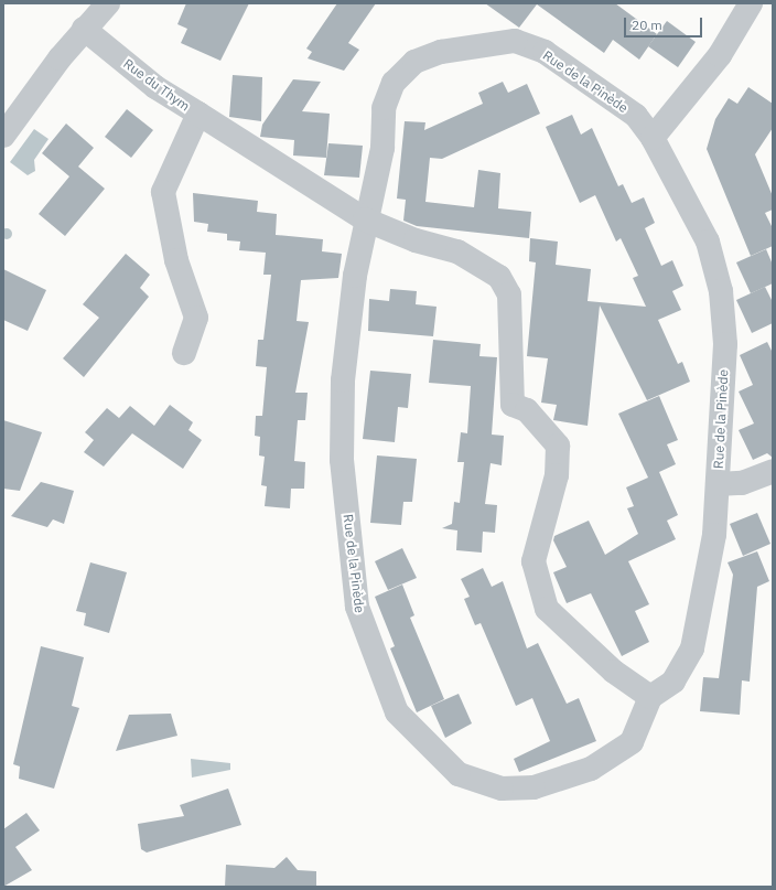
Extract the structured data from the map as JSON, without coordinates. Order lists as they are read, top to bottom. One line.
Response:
{"streets":{"street":["Rue de la Pinède","Rue du Thym"]},"scale_bar":"20 m"}
